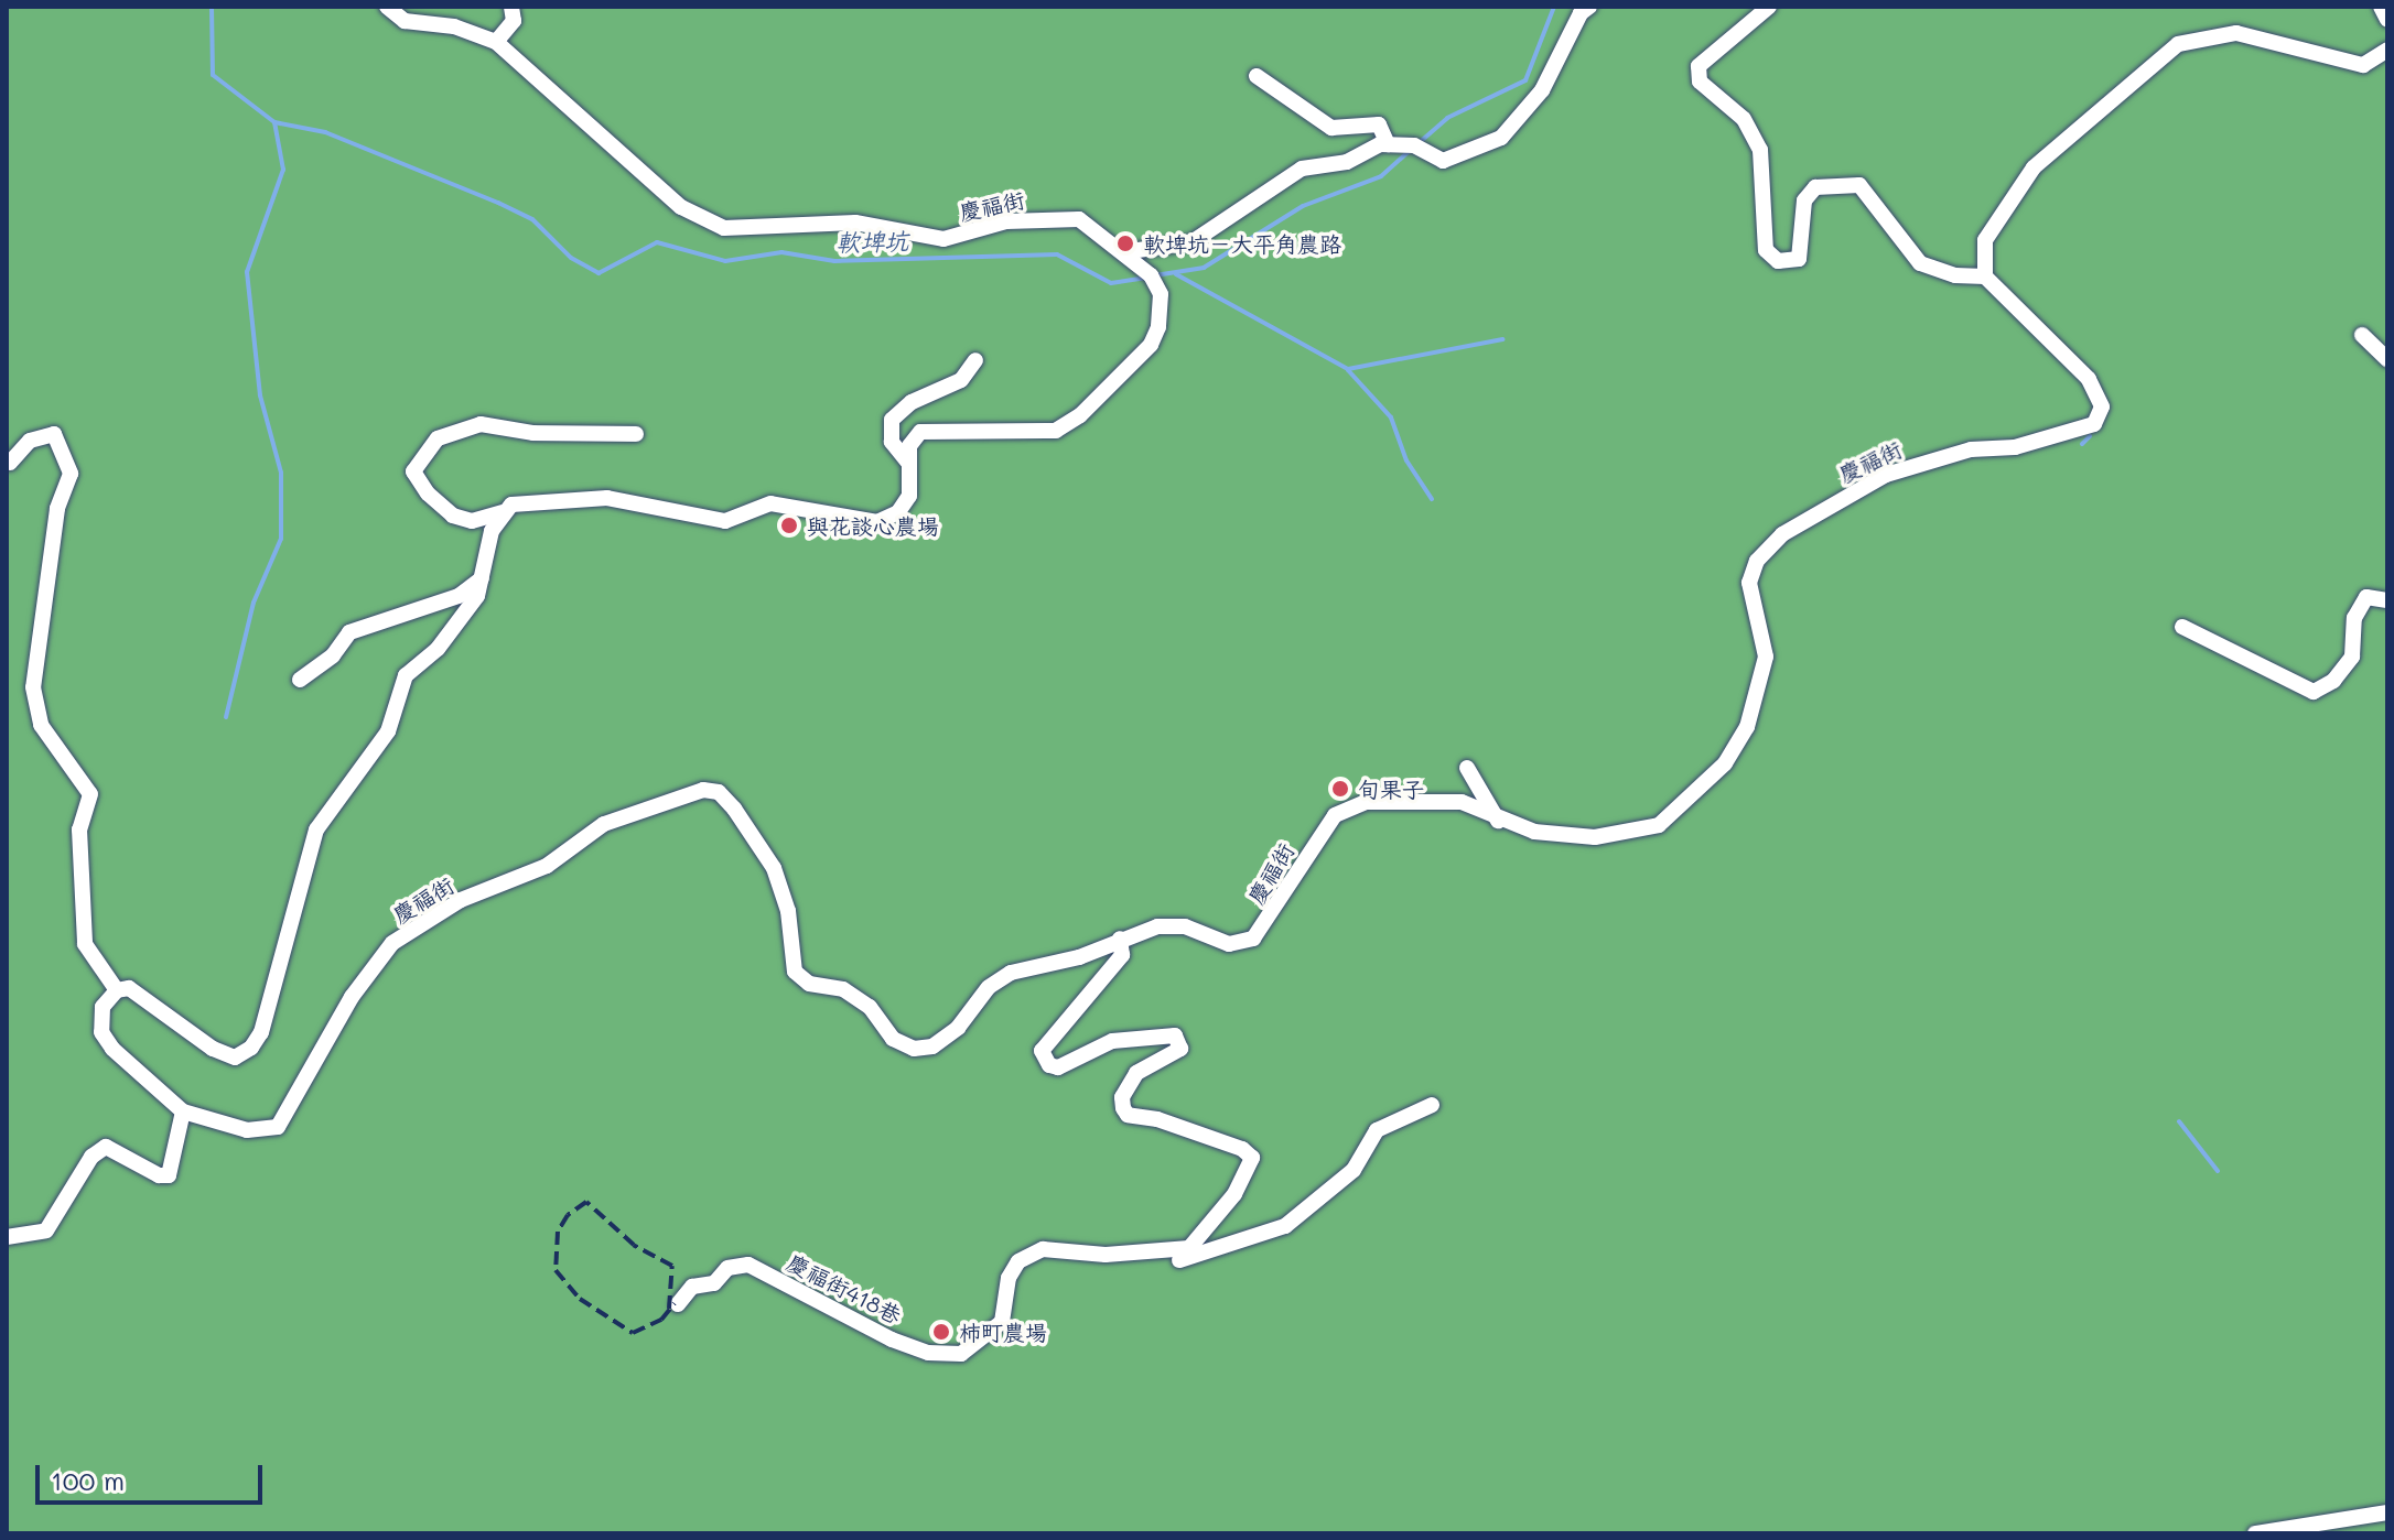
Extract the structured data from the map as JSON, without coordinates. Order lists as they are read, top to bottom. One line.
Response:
{"streets":{"street":["慶福街","慶福街418巷"]},"crossings":[["慶福街","慶福街418巷"]],"water":["軟埤坑"],"places":["軟埤坑－大平角農路","與花談心農場","旬果子","柿町農場"],"scale_bar":"100 m"}
